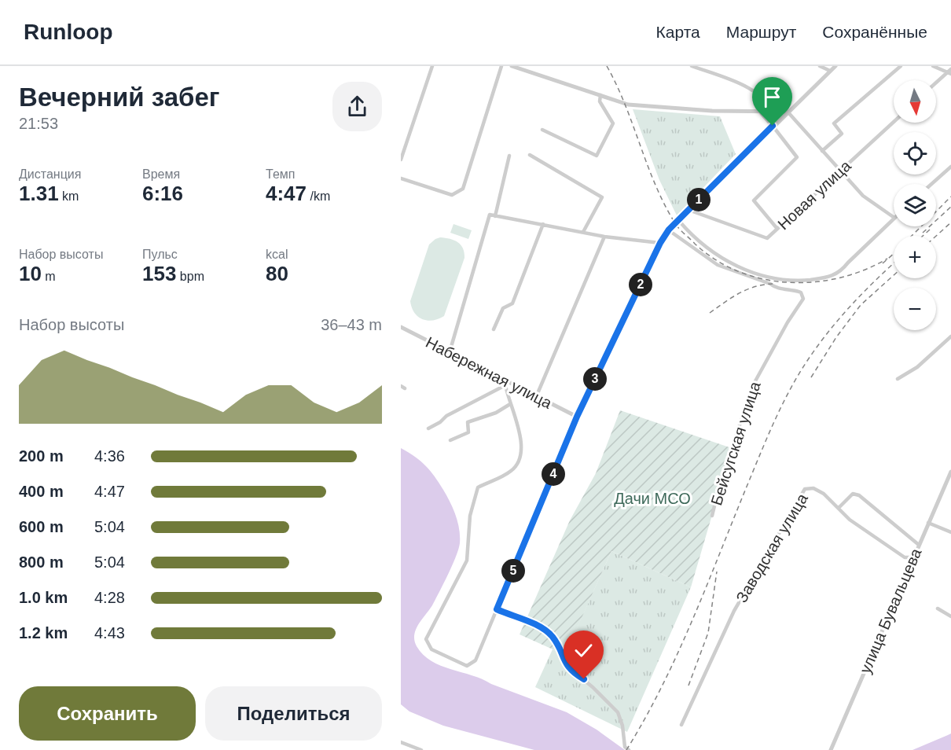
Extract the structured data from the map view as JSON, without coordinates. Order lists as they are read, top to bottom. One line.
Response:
{"streets":{"street":["Новая улица","Набережная улица","Бейсугская улица","Заводская улица","улица Бувальцева"]},"crossings":[["Заводская улица","улица Бувальцева"]],"parks":["Дачи МСО"],"north":"bottom","page":{"header":"Runloop","nav":["Карта","Маршрут","Сохранённые"],"heading":["Вечерний забег","21:53"],"map_buttons":["+","−"],"stats":[["Дистанция","1.31 km"],["Время","6:16"],["Темп","4:47 /km"],["Набор высоты","10 m"],["Пульс","153 bpm"],["kcal","80"]],"pins":["1","2","3","4","5"],"chart":["Набор высоты","36–43 m"],"list":[{"name":"200 m","note":"4:36"},{"name":"400 m","note":"4:47"},{"name":"600 m","note":"5:04"},{"name":"800 m","note":"5:04"},{"name":"1.0 km","note":"4:28"},{"name":"1.2 km","note":"4:43"}],"buttons":["Сохранить","Поделиться"]}}
